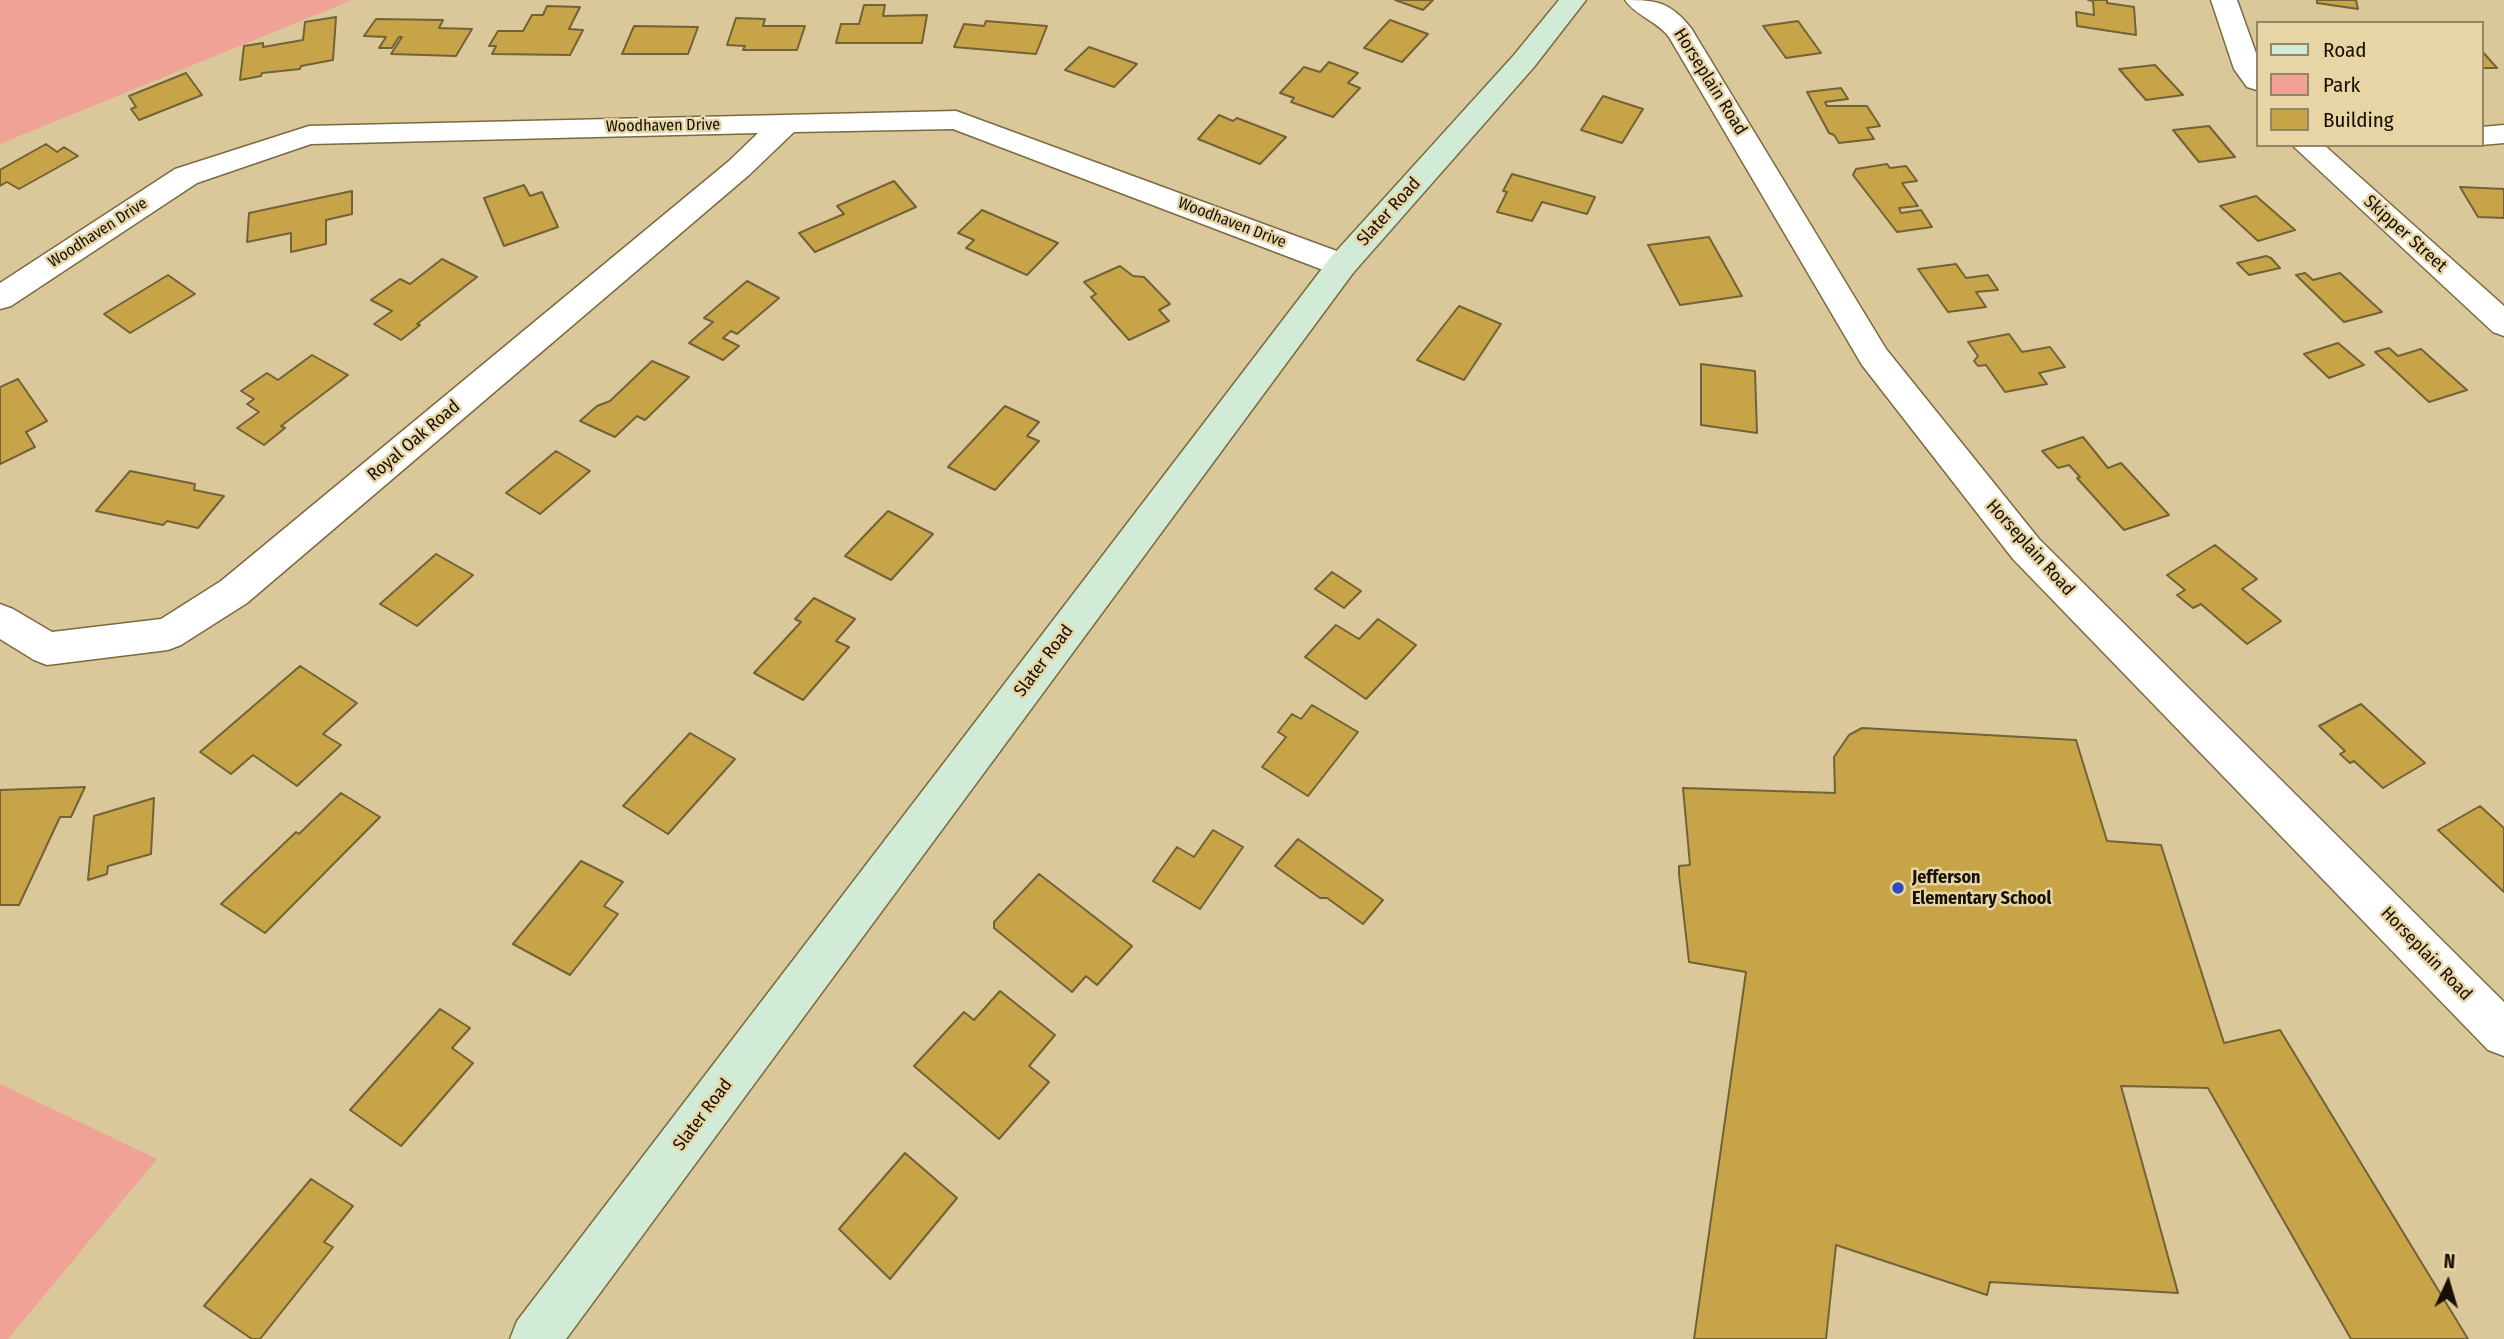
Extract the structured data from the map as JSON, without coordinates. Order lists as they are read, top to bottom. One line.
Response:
{"streets":{"main road":["Slater Road"],"street":["Horseplain Road","Woodhaven Drive","Skipper Street","Royal Oak Road"]},"crossings":[["Woodhaven Drive","Slater Road"],["Woodhaven Drive","Royal Oak Road"]],"places":["Jefferson Elementary School"],"legend":["Road","Park","Building"],"north":"top"}
